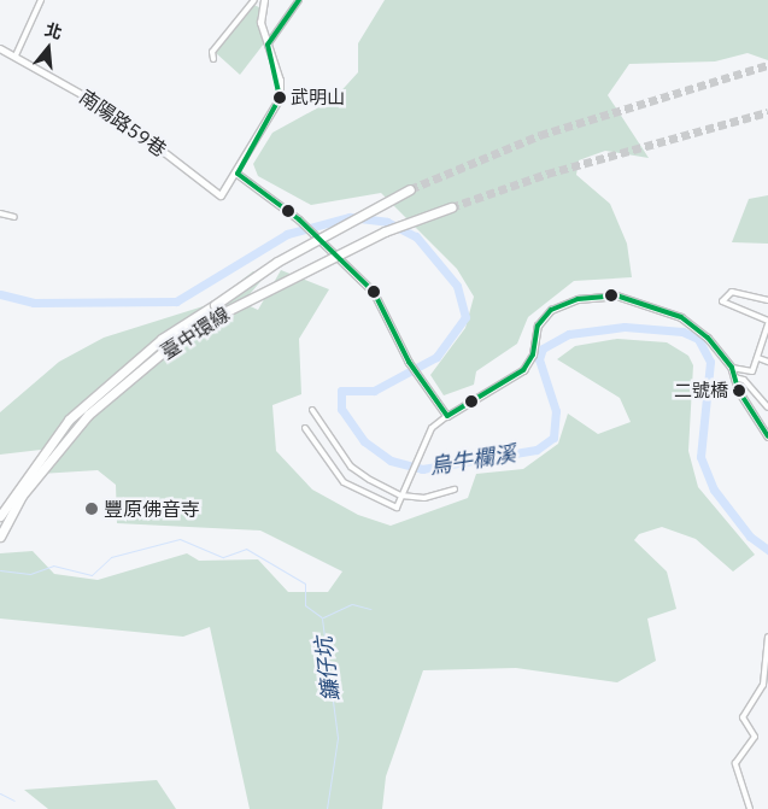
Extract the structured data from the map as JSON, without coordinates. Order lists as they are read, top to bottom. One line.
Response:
{"streets":{"highway":["臺中環線"],"street":["南陽路59巷"]},"water":["烏牛欄溪","鐮仔坑"],"places":["武明山","二號橋","豐原佛音寺"],"north":"top"}
